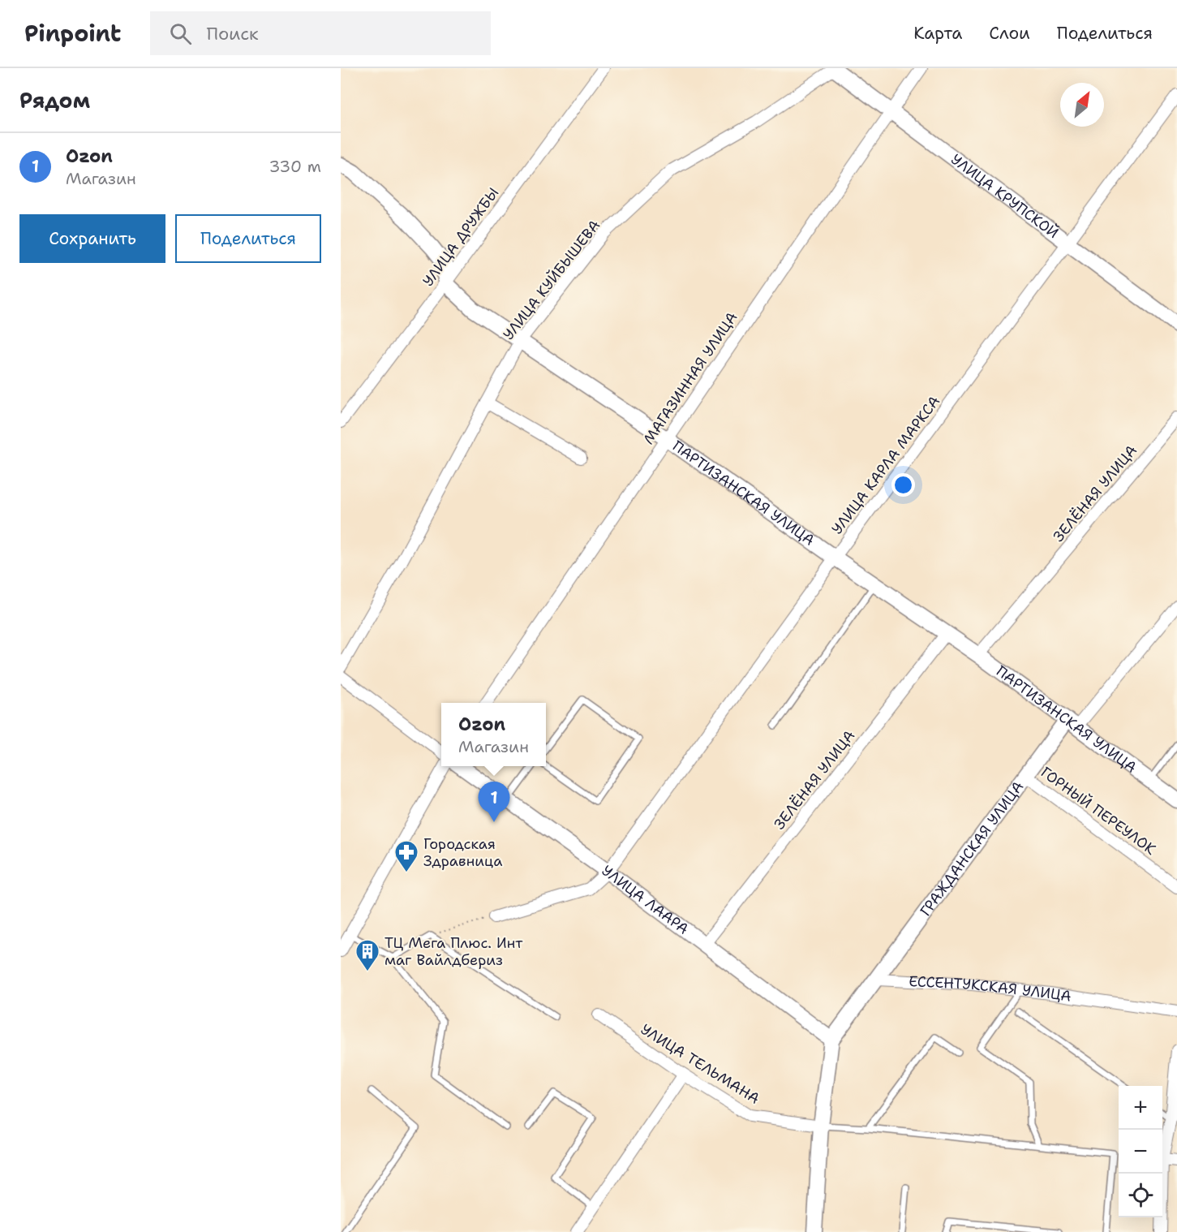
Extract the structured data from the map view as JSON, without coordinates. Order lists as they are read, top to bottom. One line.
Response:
{"streets":{"street":["УЛИЦА КРУПСКОЙ","УЛИЦА ДРУЖБЫ","УЛИЦА КУЙБЫШЕВА","МАГАЗИННАЯ УЛИЦА","УЛИЦА КАРЛА МАРКСА","ПАРТИЗАНСКАЯ УЛИЦА","ЗЕЛЁНАЯ УЛИЦА","ГОРНЫЙ ПЕРЕУЛОК","ГРАЖДАНСКАЯ УЛИЦА","УЛИЦА ЛААРА","ЕССЕНТУКСКАЯ УЛИЦА","УЛИЦА ТЕЛЬМАНА"]},"crossings":[["УЛИЦА КРУПСКОЙ","УЛИЦА КУЙБЫШЕВА"],["УЛИЦА КРУПСКОЙ","МАГАЗИННАЯ УЛИЦА"],["УЛИЦА КРУПСКОЙ","УЛИЦА КАРЛА МАРКСА"],["УЛИЦА ДРУЖБЫ","ПАРТИЗАНСКАЯ УЛИЦА"],["УЛИЦА КУЙБЫШЕВА","ПАРТИЗАНСКАЯ УЛИЦА"],["МАГАЗИННАЯ УЛИЦА","ПАРТИЗАНСКАЯ УЛИЦА"],["УЛИЦА КАРЛА МАРКСА","ПАРТИЗАНСКАЯ УЛИЦА"],["УЛИЦА КАРЛА МАРКСА","УЛИЦА ЛААРА"],["ПАРТИЗАНСКАЯ УЛИЦА","ЗЕЛЁНАЯ УЛИЦА"],["ПАРТИЗАНСКАЯ УЛИЦА","ГРАЖДАНСКАЯ УЛИЦА"],["ЗЕЛЁНАЯ УЛИЦА","УЛИЦА ЛААРА"],["ГОРНЫЙ ПЕРЕУЛОК","ГРАЖДАНСКАЯ УЛИЦА"],["ГРАЖДАНСКАЯ УЛИЦА","ЕССЕНТУКСКАЯ УЛИЦА"]],"places":{"pharmacy":["Городская Здравница"],"building":["ТЦ Мега Плюс. Инт маг Вайлдбериз"]},"north":"top right","page":{"header":"Pinpoint","search":"Поиск","nav":["Карта","Слои","Поделиться"],"heading":"Рядом","list":[{"mark":"1","name":"Ozon","note":"Магазин","value":"330 m"}],"buttons":["Сохранить","Поделиться"],"popup":["Ozon","Магазин"],"pins":"1","map_buttons":["+","−"]}}
